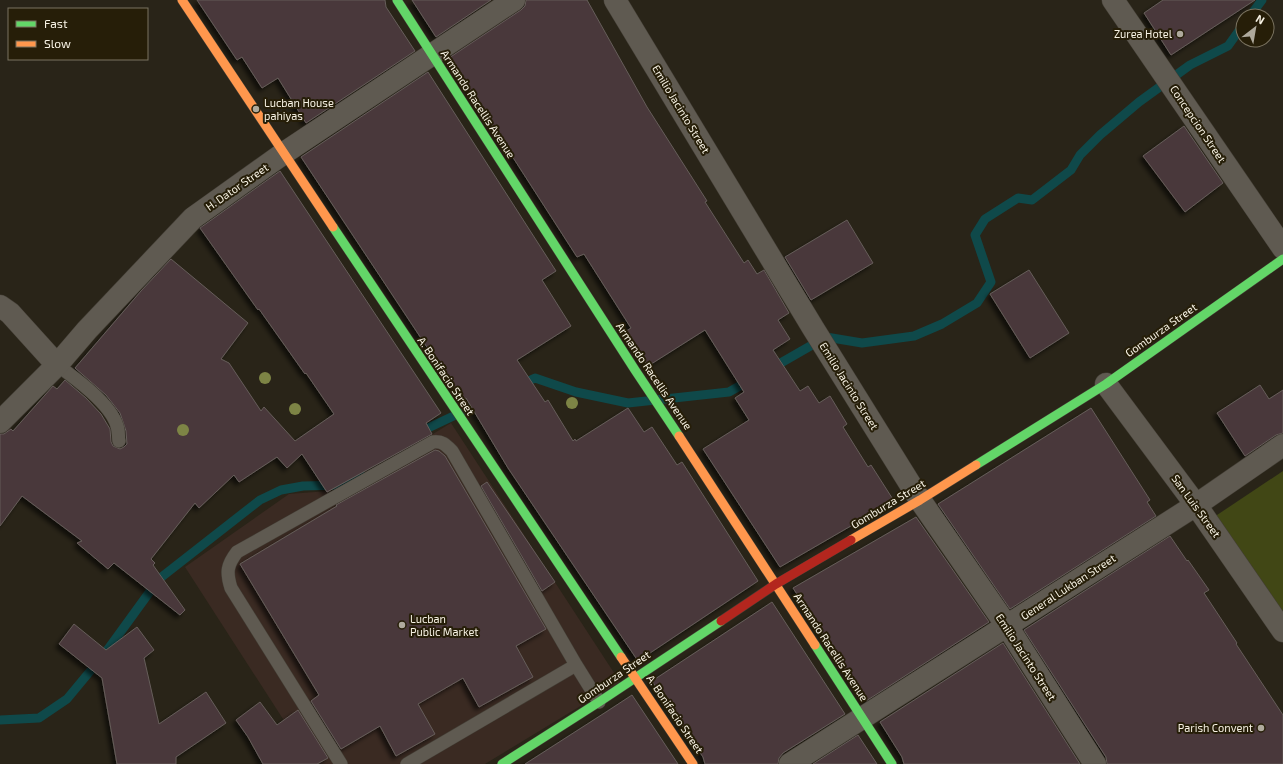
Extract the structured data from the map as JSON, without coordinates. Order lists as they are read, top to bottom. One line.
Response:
{"streets":{"street":["Armando Racellis Avenue","Emilio Jacinto Street","Concepcion Street","H. Dator Street","Gomburza Street","A. Bonifacio Street","San Luis Street","General Lukban Street"]},"crossings":[["Armando Racellis Avenue","H. Dator Street"],["Armando Racellis Avenue","Gomburza Street"],["Armando Racellis Avenue","General Lukban Street"],["Emilio Jacinto Street","Gomburza Street"],["Emilio Jacinto Street","General Lukban Street"],["H. Dator Street","A. Bonifacio Street"],["Gomburza Street","A. Bonifacio Street"],["Gomburza Street","San Luis Street"],["San Luis Street","General Lukban Street"]],"places":["Zurea Hotel","Lucban House pahiyas","Lucban Public Market","Parish Convent"],"legend":["Fast","Slow"],"north":"top right"}
